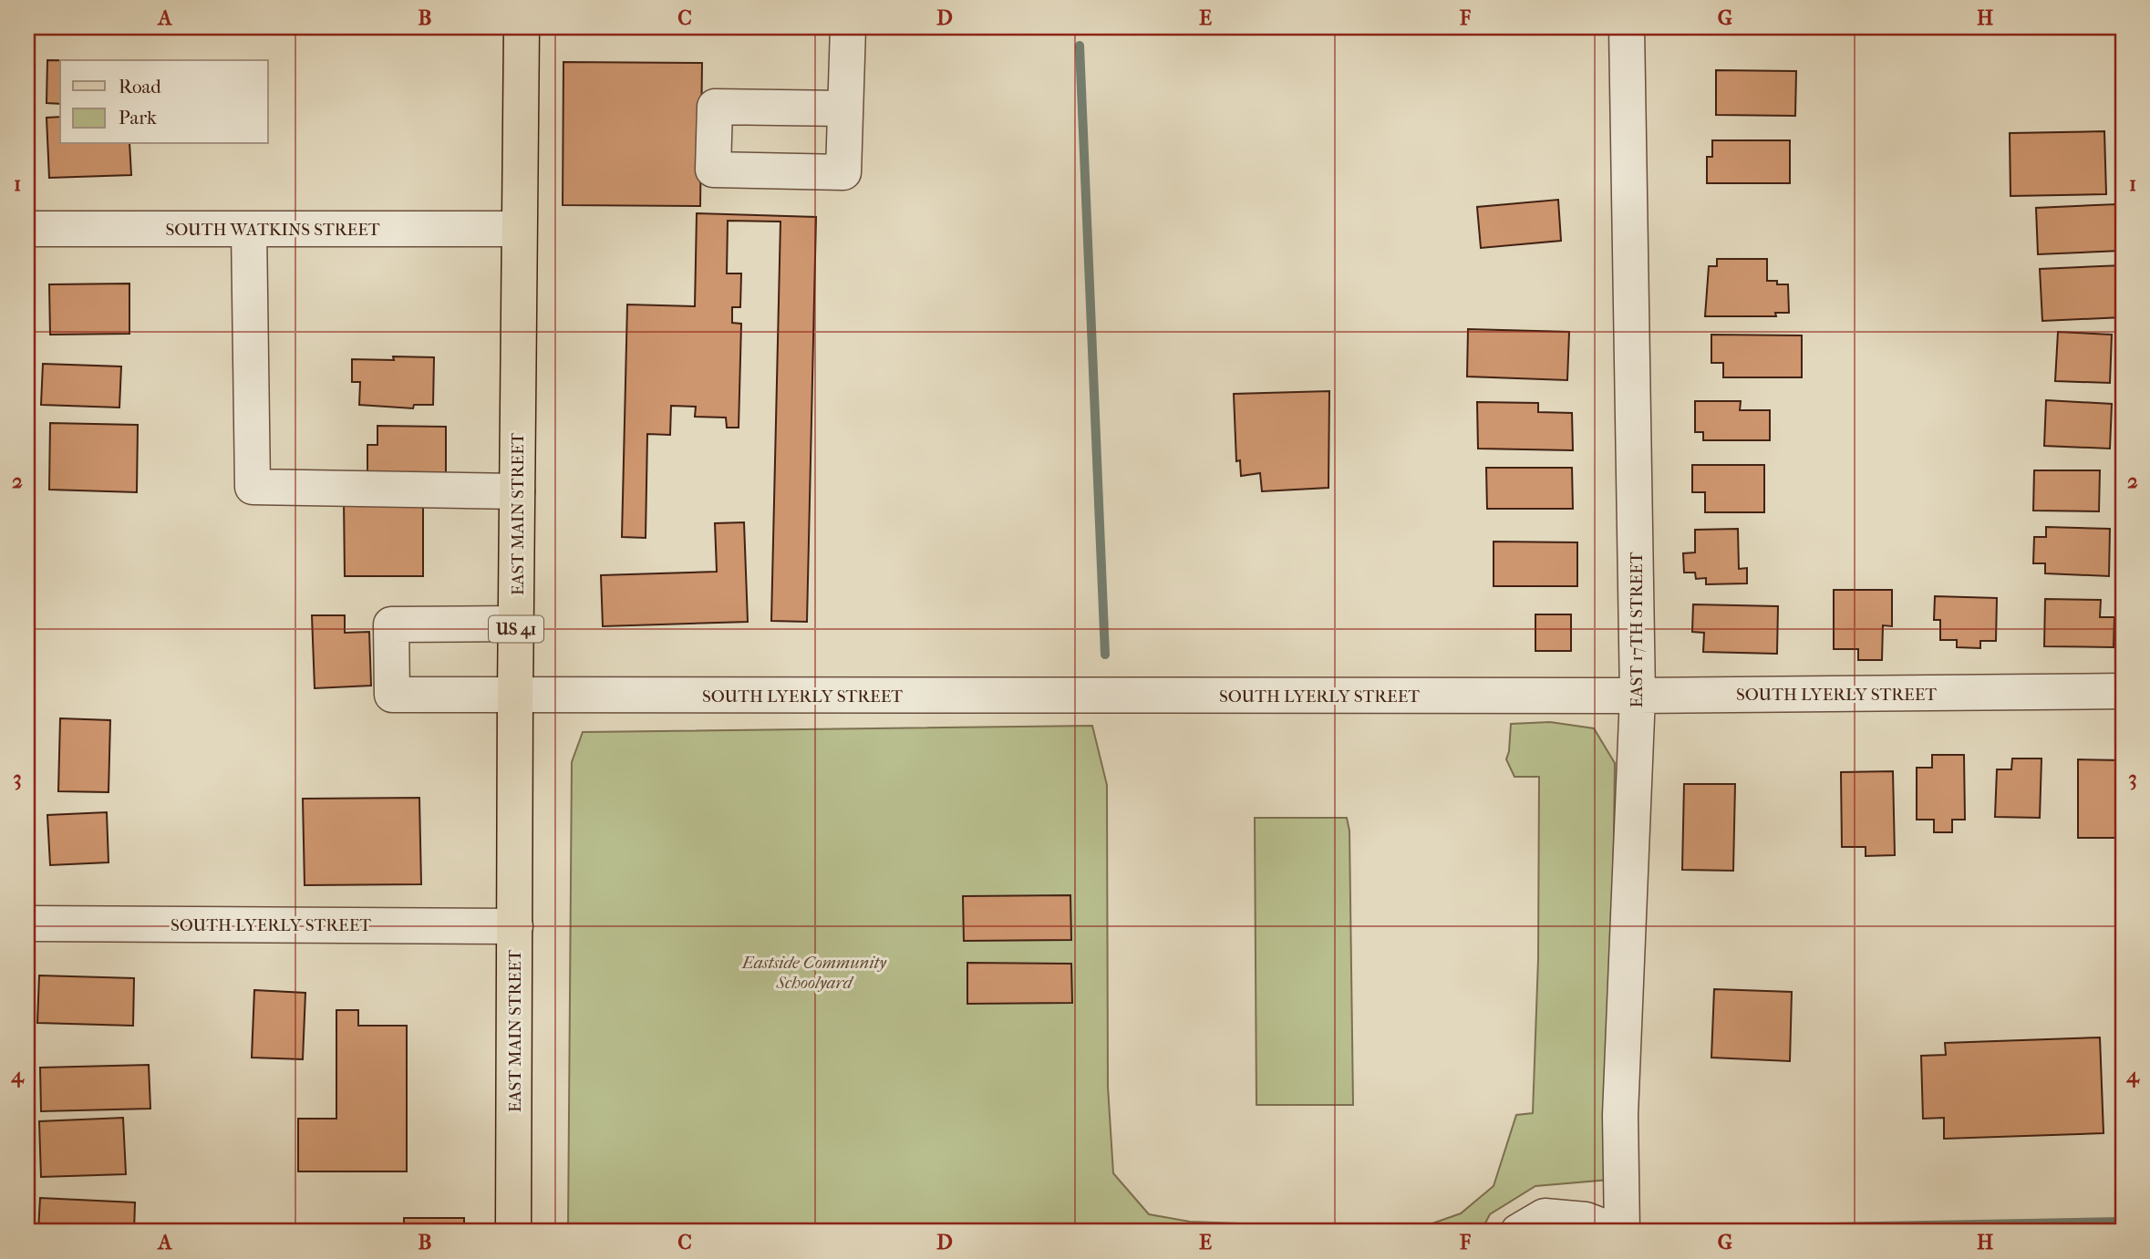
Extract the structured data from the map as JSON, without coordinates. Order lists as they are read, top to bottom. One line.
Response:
{"streets":{"main road":["EAST MAIN STREET","US 41"],"street":["SOUTH WATKINS STREET","EAST 17TH STREET","SOUTH LYERLY STREET"]},"crossings":[["SOUTH WATKINS STREET","EAST MAIN STREET"],["EAST MAIN STREET","SOUTH LYERLY STREET"],["EAST 17TH STREET","SOUTH LYERLY STREET"]],"parks":["Eastside Community Schoolyard"],"legend":["Road","Park"],"grid":{"columns":["A","B","C","D","E","F","G","H"],"rows":["1","2","3","4"]}}
